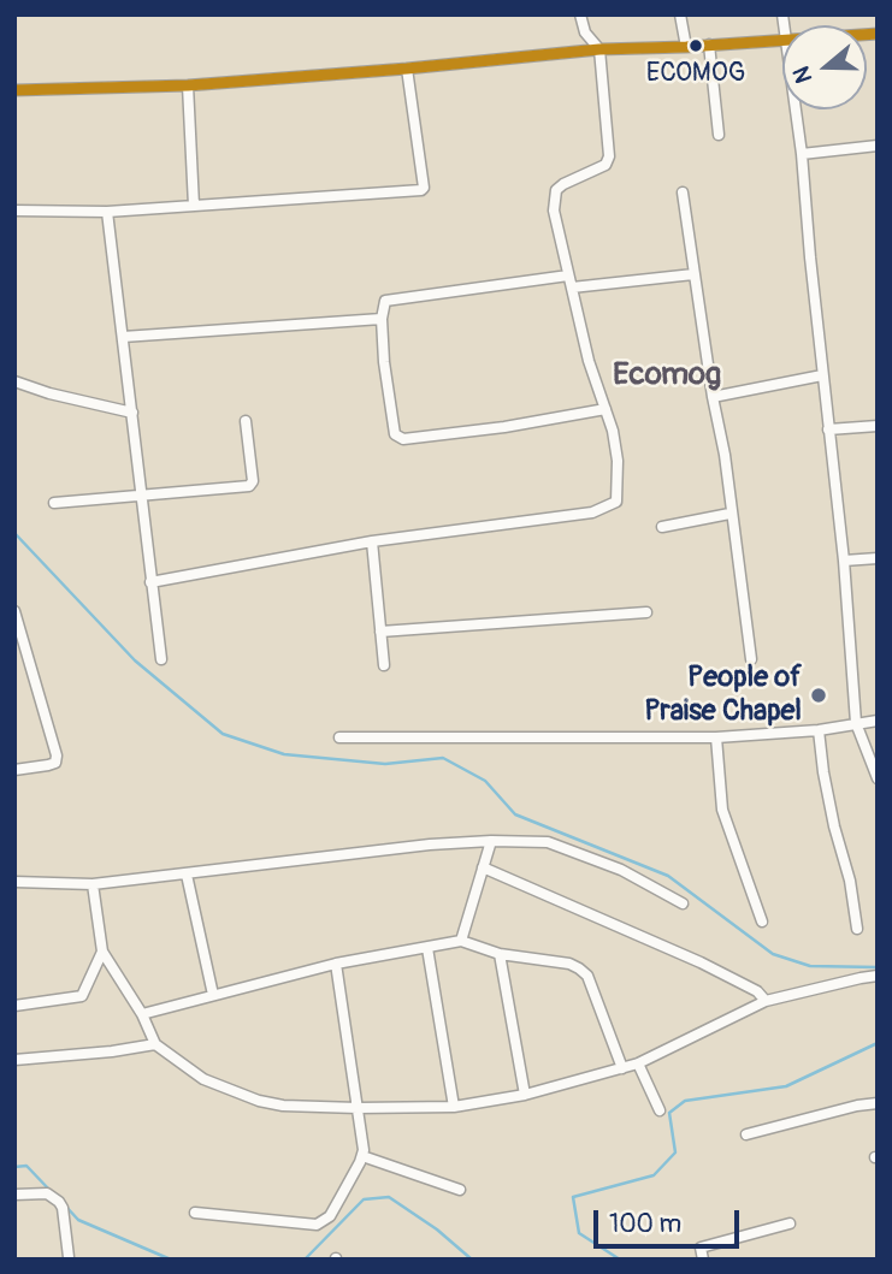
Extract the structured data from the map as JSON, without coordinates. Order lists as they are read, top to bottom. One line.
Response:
{"districts":["Ecomog"],"places":["ECOMOG","People of Praise Chapel"],"scale_bar":"100 m","north":"left"}
